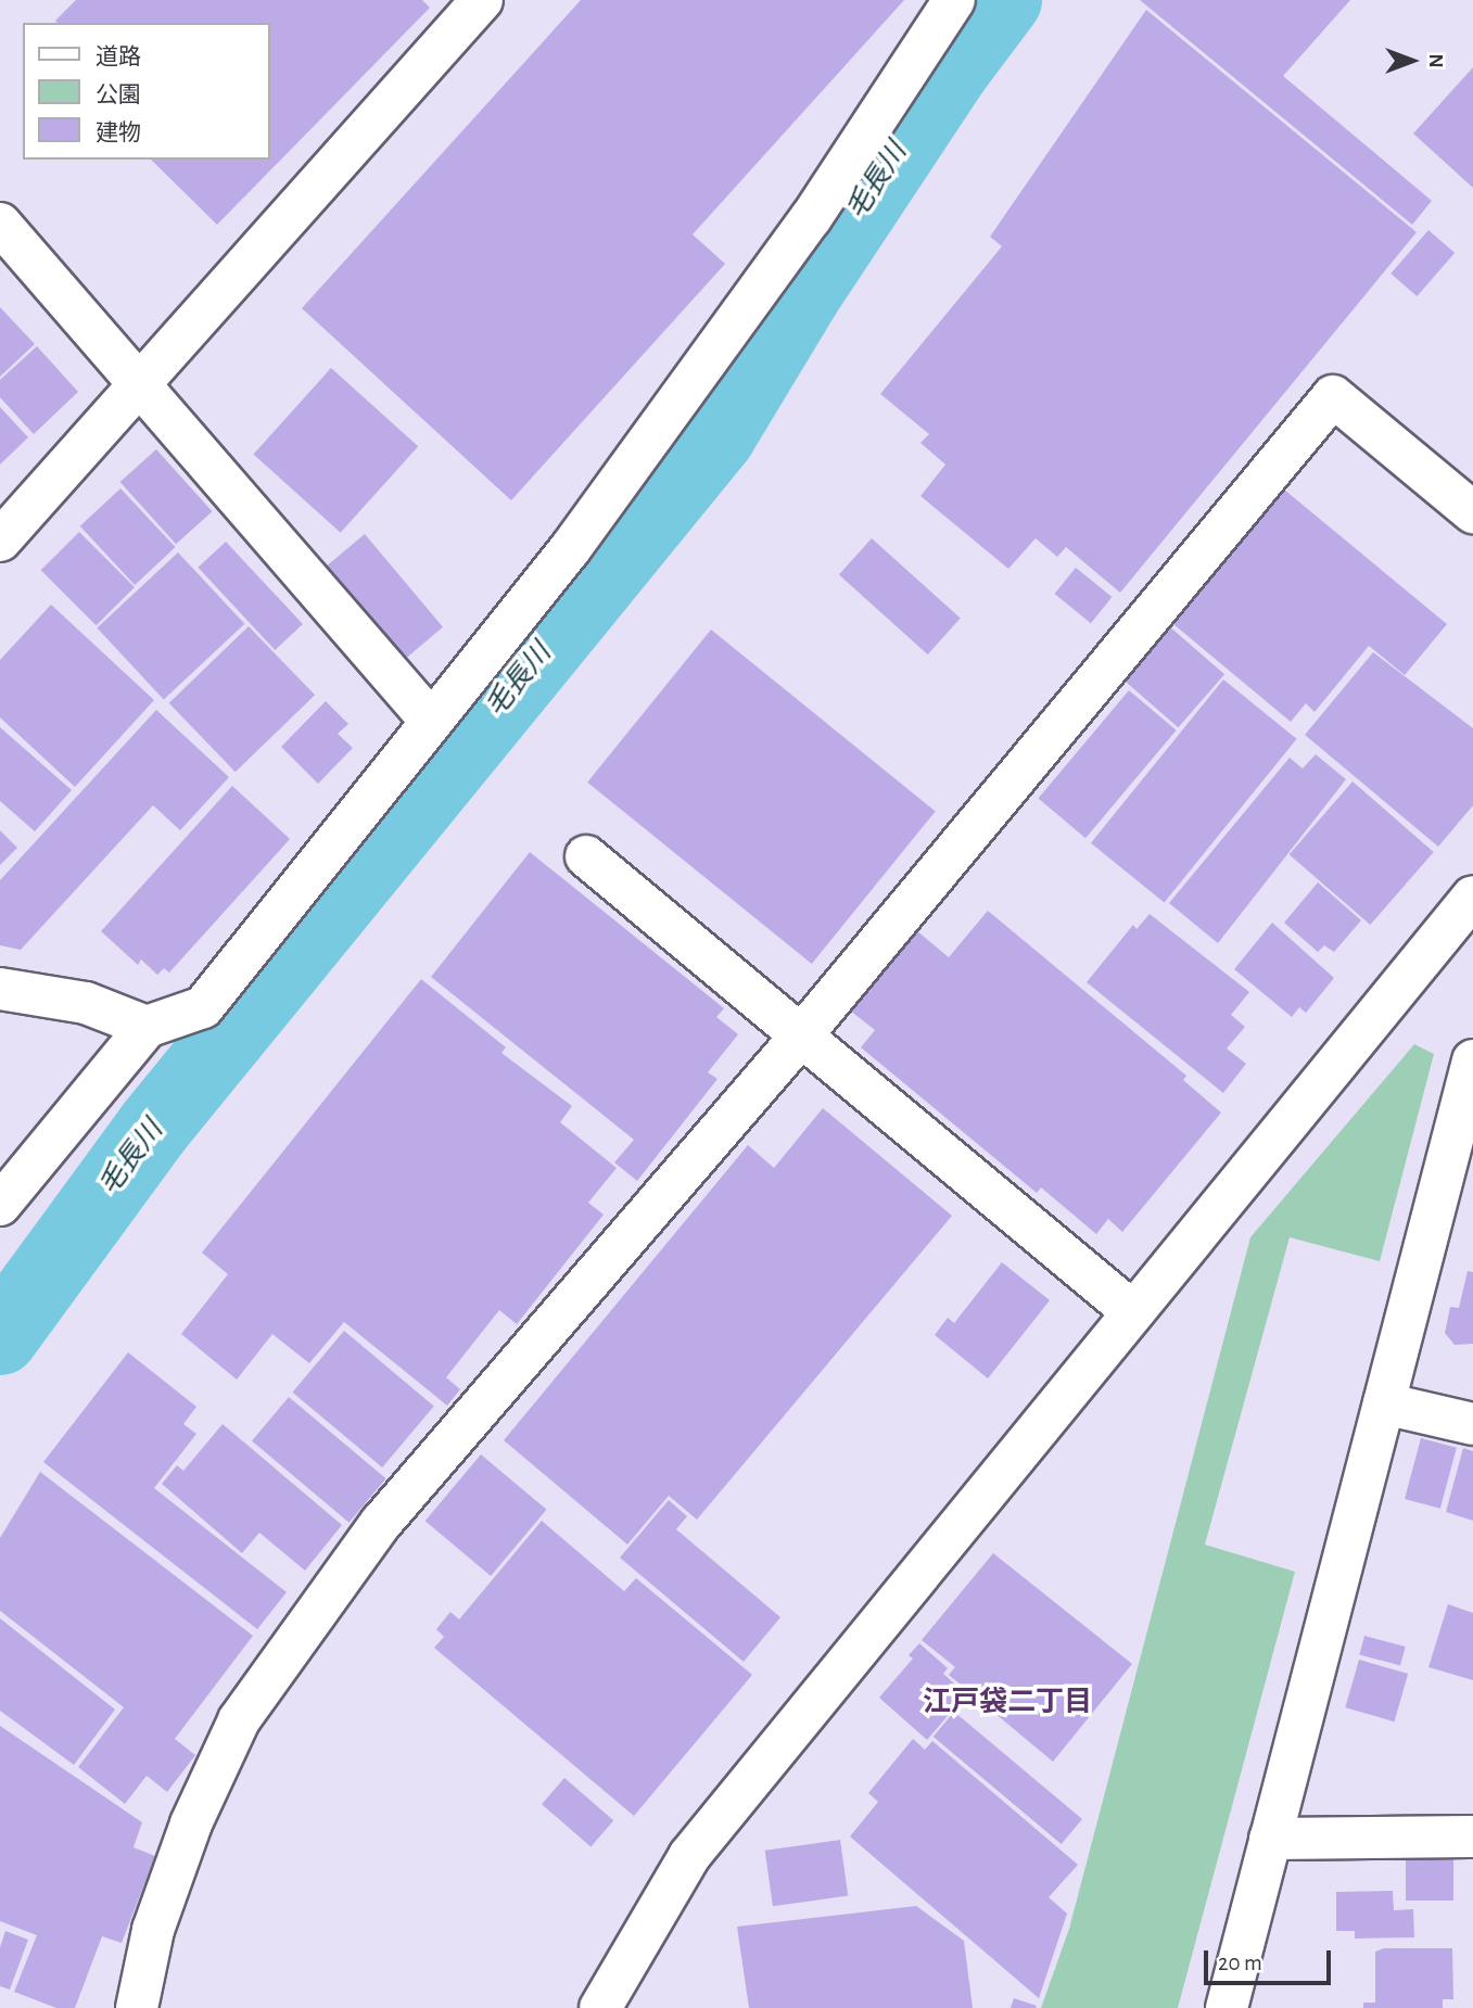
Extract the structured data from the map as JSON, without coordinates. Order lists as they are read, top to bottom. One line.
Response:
{"districts":["江戸袋二丁目"],"water":["毛長川"],"legend":["道路","公園","建物"],"scale_bar":"20 m","north":"right"}
